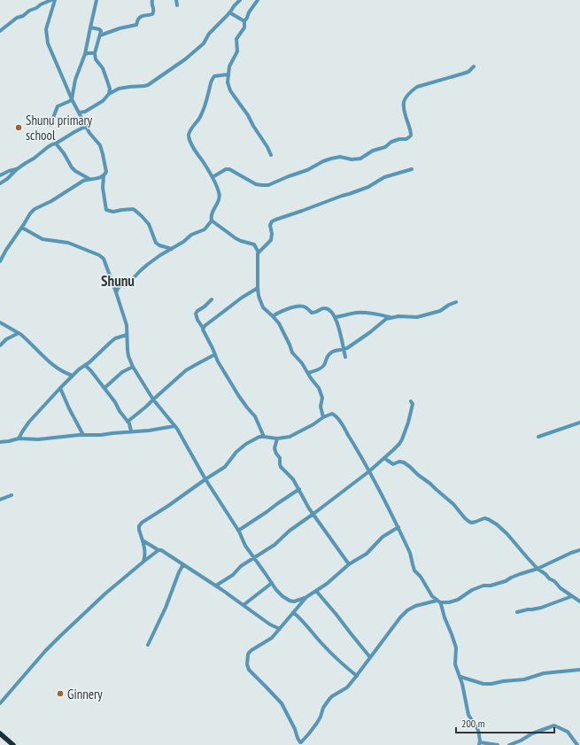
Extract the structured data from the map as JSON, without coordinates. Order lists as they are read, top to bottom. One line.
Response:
{"districts":["Shunu"],"places":["Shunu primary school","Ginnery"],"scale_bar":"200 m"}
